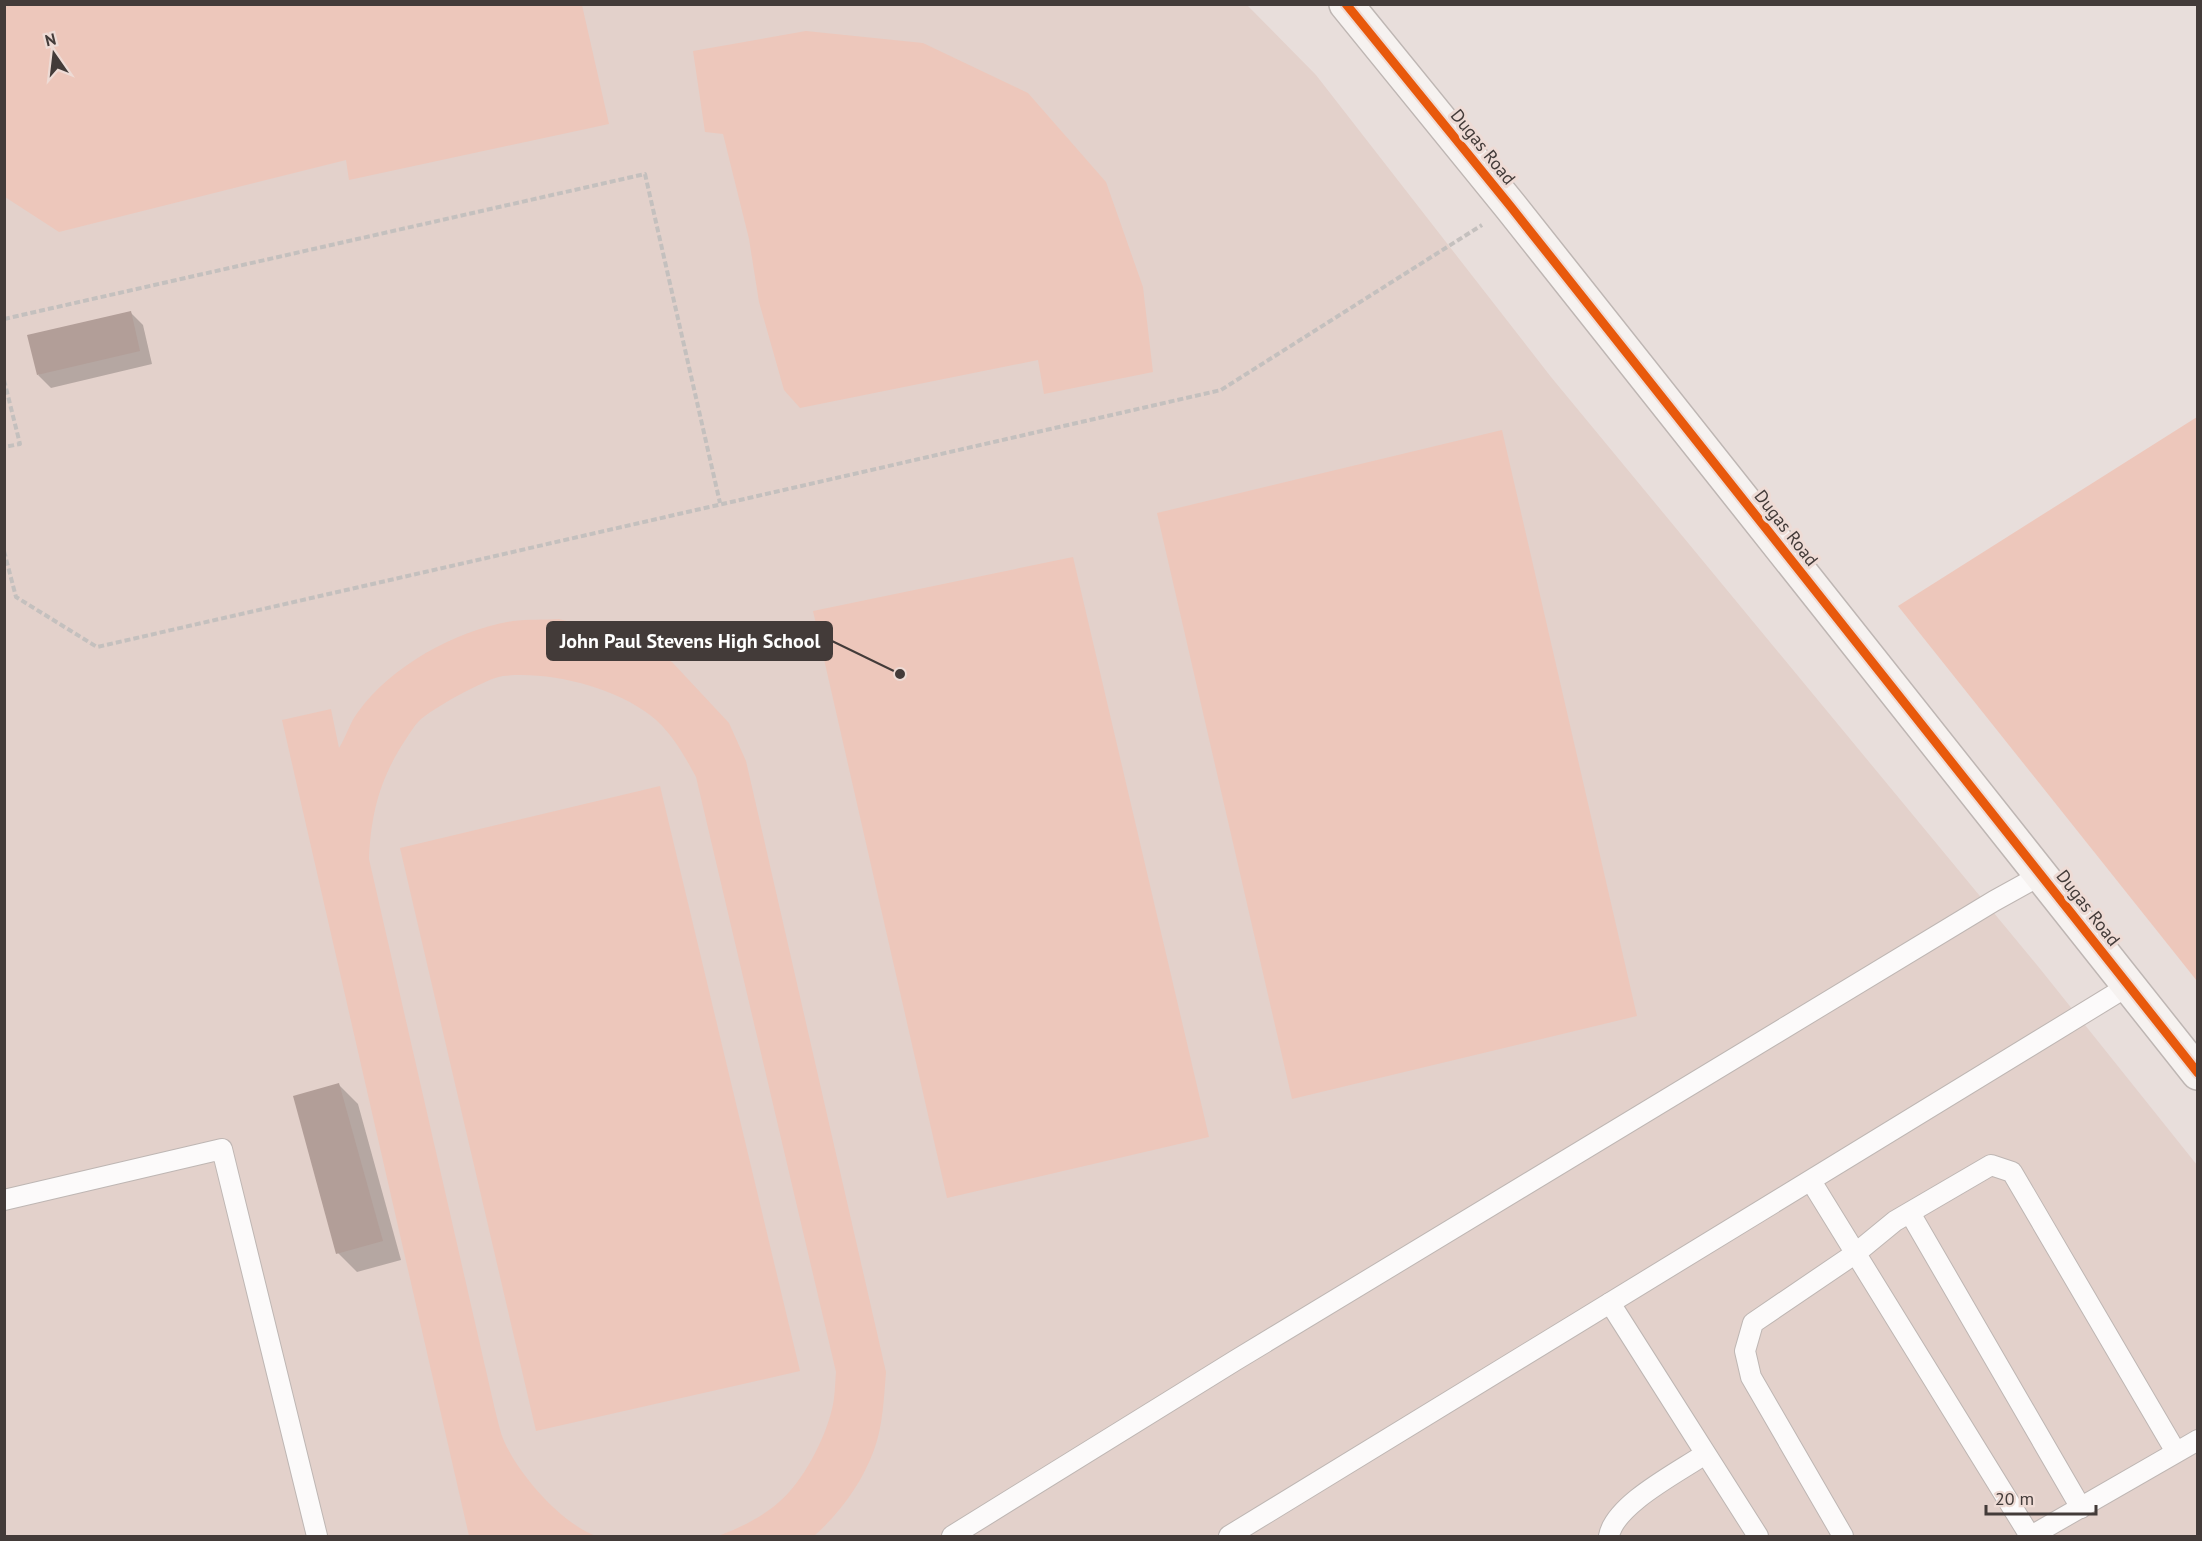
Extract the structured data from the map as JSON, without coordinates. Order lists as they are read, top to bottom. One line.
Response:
{"streets":{"street":["Dugas Road"]},"places":["John Paul Stevens High School"],"scale_bar":"20 m","north":"top"}
